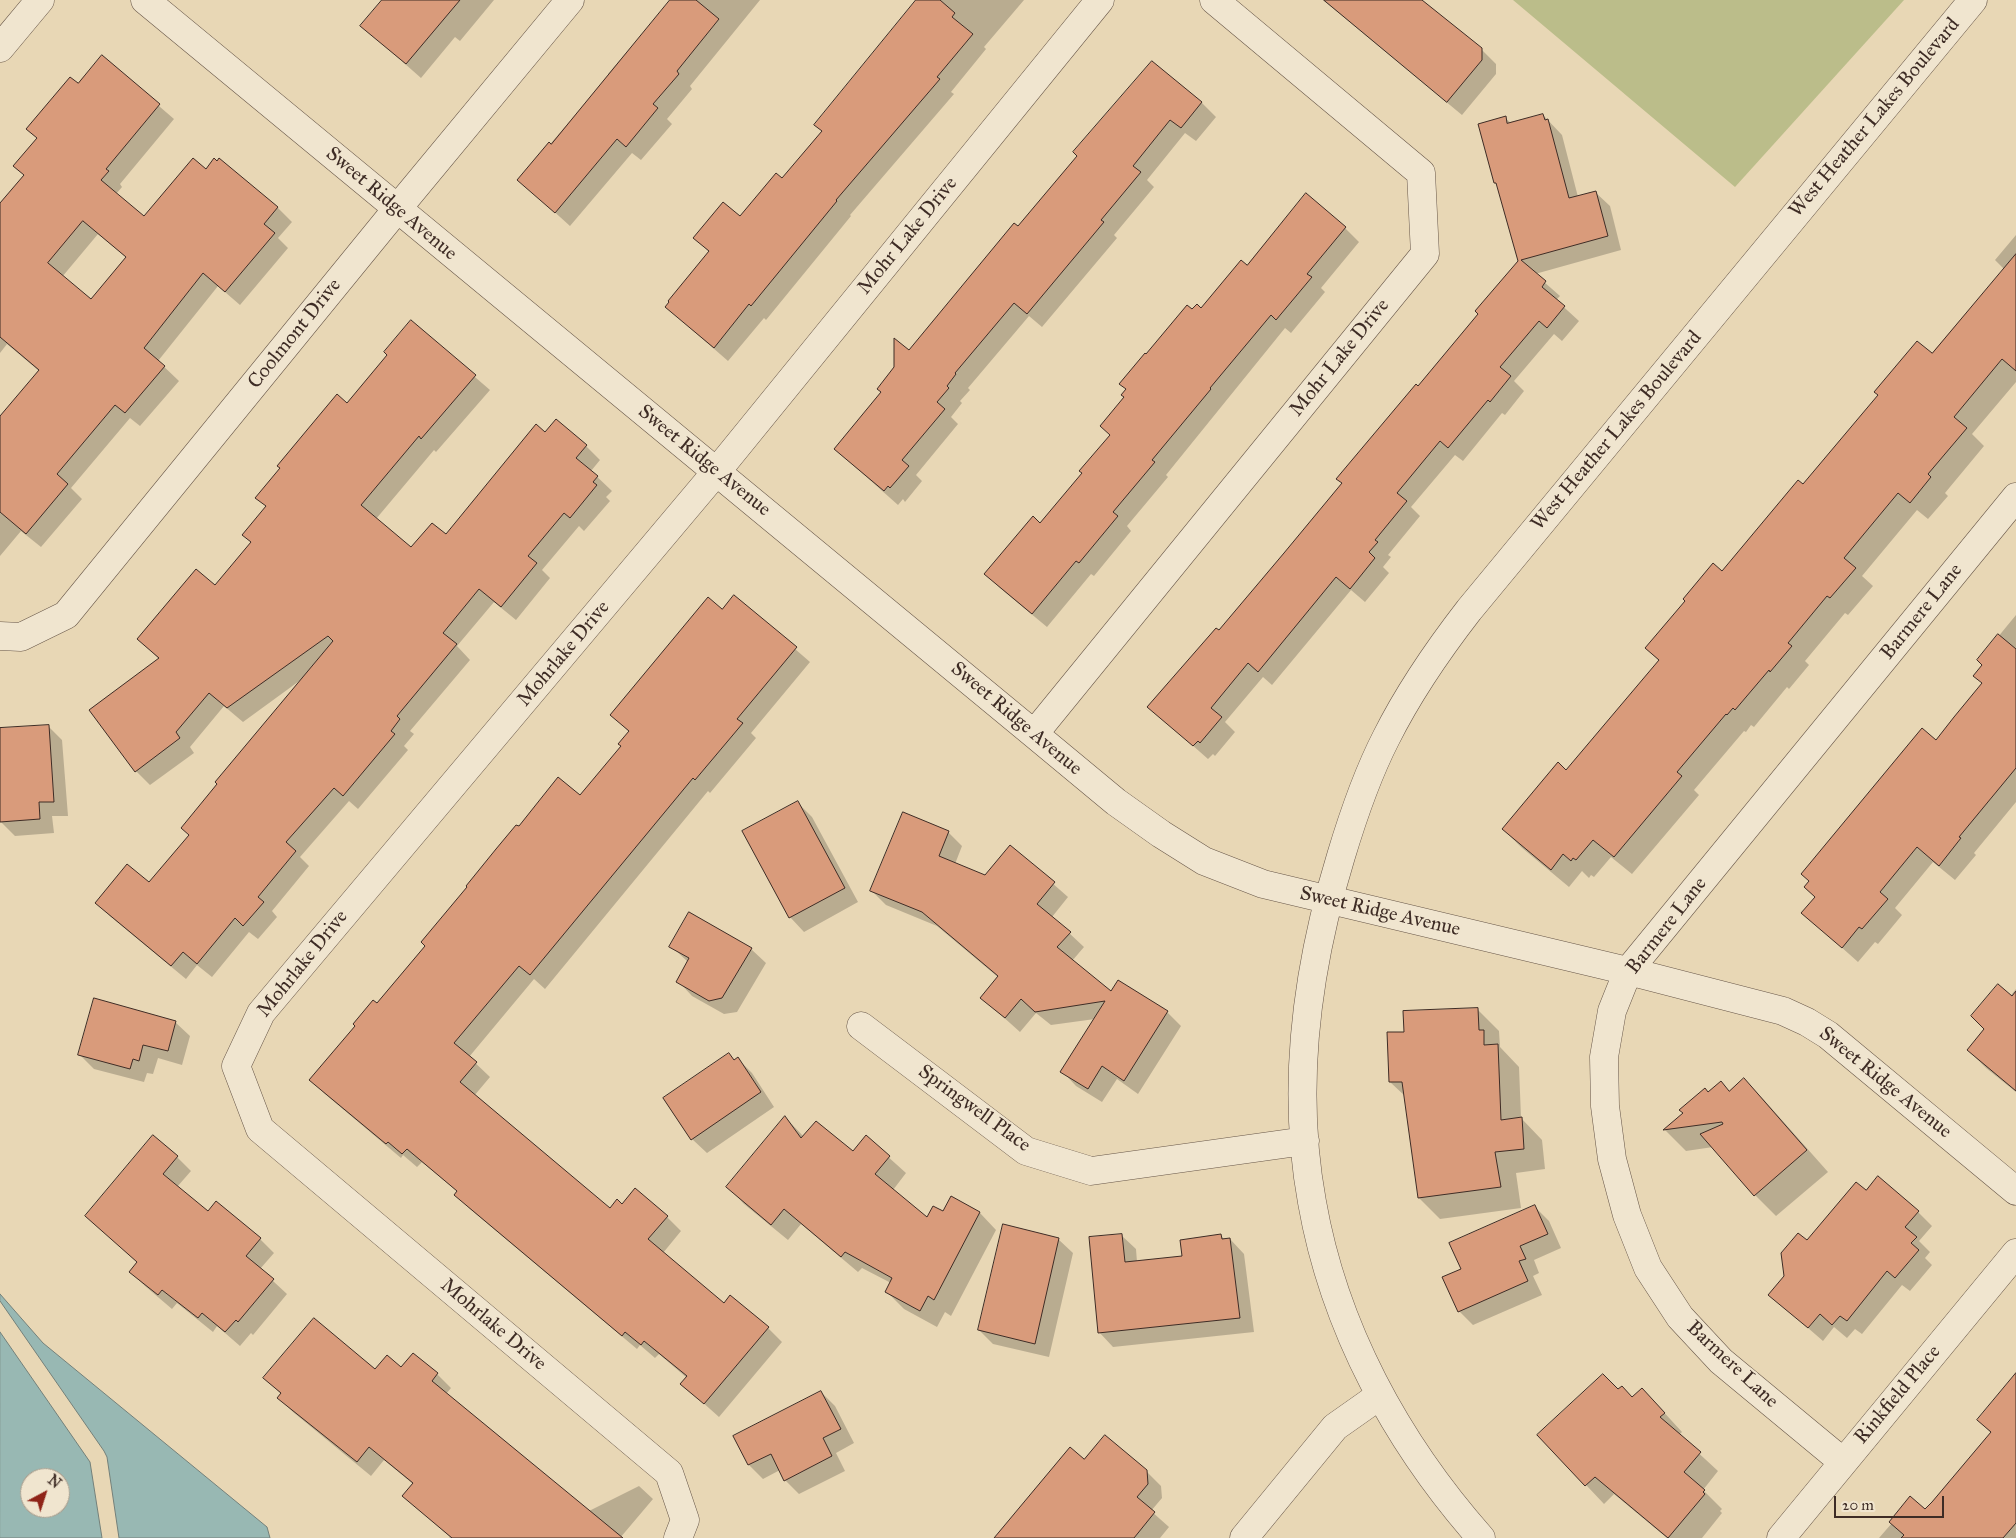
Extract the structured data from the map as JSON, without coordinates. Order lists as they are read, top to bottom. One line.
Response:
{"streets":{"street":["West Heather Lakes Boulevard","Sweet Ridge Avenue","Mohr Lake Drive","Coolmont Drive","Barmere Lane","Mohrlake Drive","Springwell Place","Rinkfield Place"]},"crossings":[["West Heather Lakes Boulevard","Sweet Ridge Avenue"],["West Heather Lakes Boulevard","Springwell Place"],["Sweet Ridge Avenue","Mohr Lake Drive"],["Sweet Ridge Avenue","Coolmont Drive"],["Sweet Ridge Avenue","Barmere Lane"],["Sweet Ridge Avenue","Mohrlake Drive"],["Mohr Lake Drive","Mohrlake Drive"],["Barmere Lane","Rinkfield Place"]],"scale_bar":"20 m","north":"top right"}
